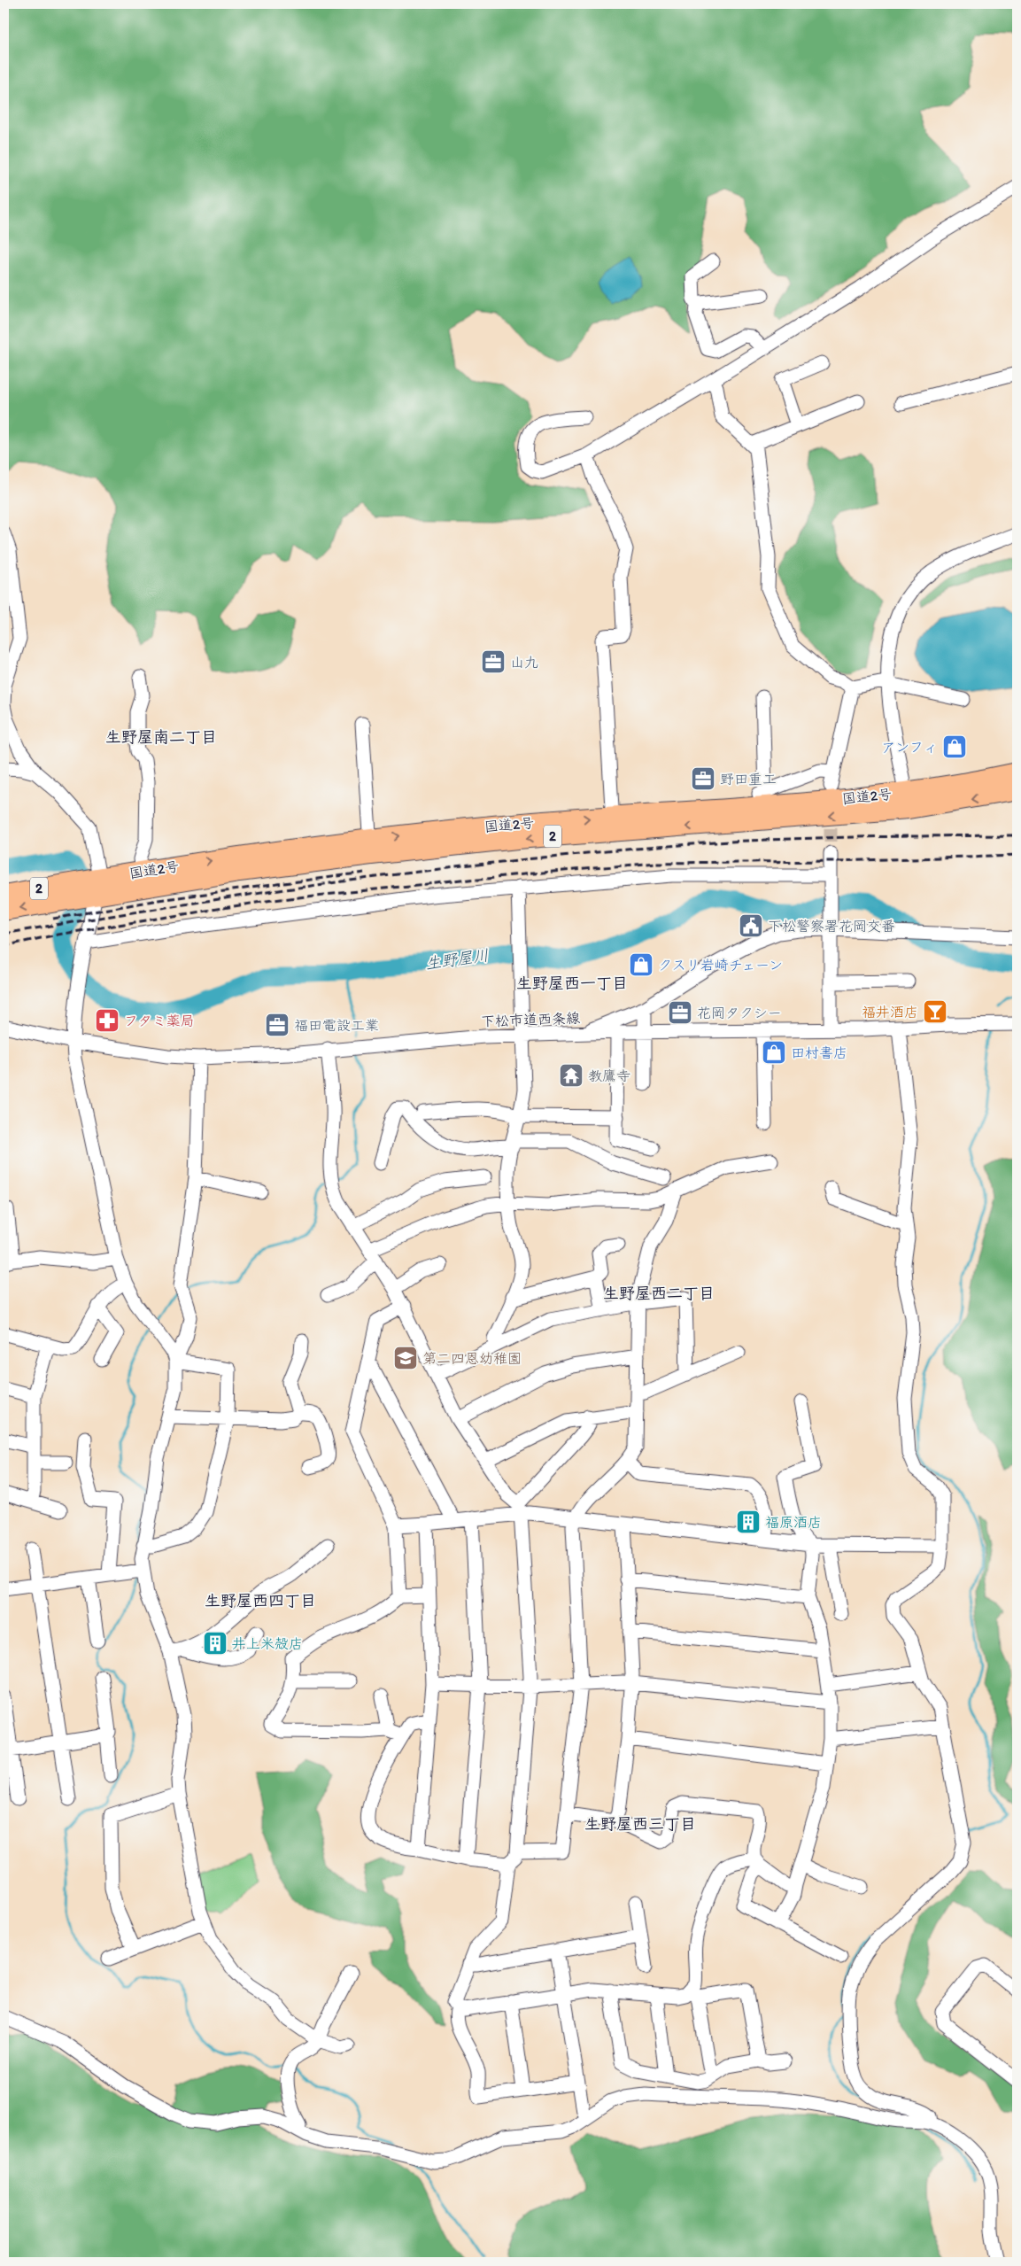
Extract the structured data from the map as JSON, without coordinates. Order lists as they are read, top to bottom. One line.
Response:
{"streets":{"highway":["国道2号","2"],"street":["下松市道西条線"]},"districts":["生野屋南二丁目","生野屋西一丁目","生野屋西二丁目","生野屋西四丁目","生野屋西三丁目"],"water":["生野屋川"],"places":{"office":["山九","野田重工","花岡タクシー","福田電設工業"],"shop":["アンフィ","クスリ岩崎チェーン","田村書店"],"public building":["下松警察署花岡交番"],"bar":["福井酒店"],"pharmacy":["フタミ薬局"],"temple":["教鷹寺"],"school or university":["第二四恩幼稚園"],"building":["福原酒店","井上米殻店"]}}
